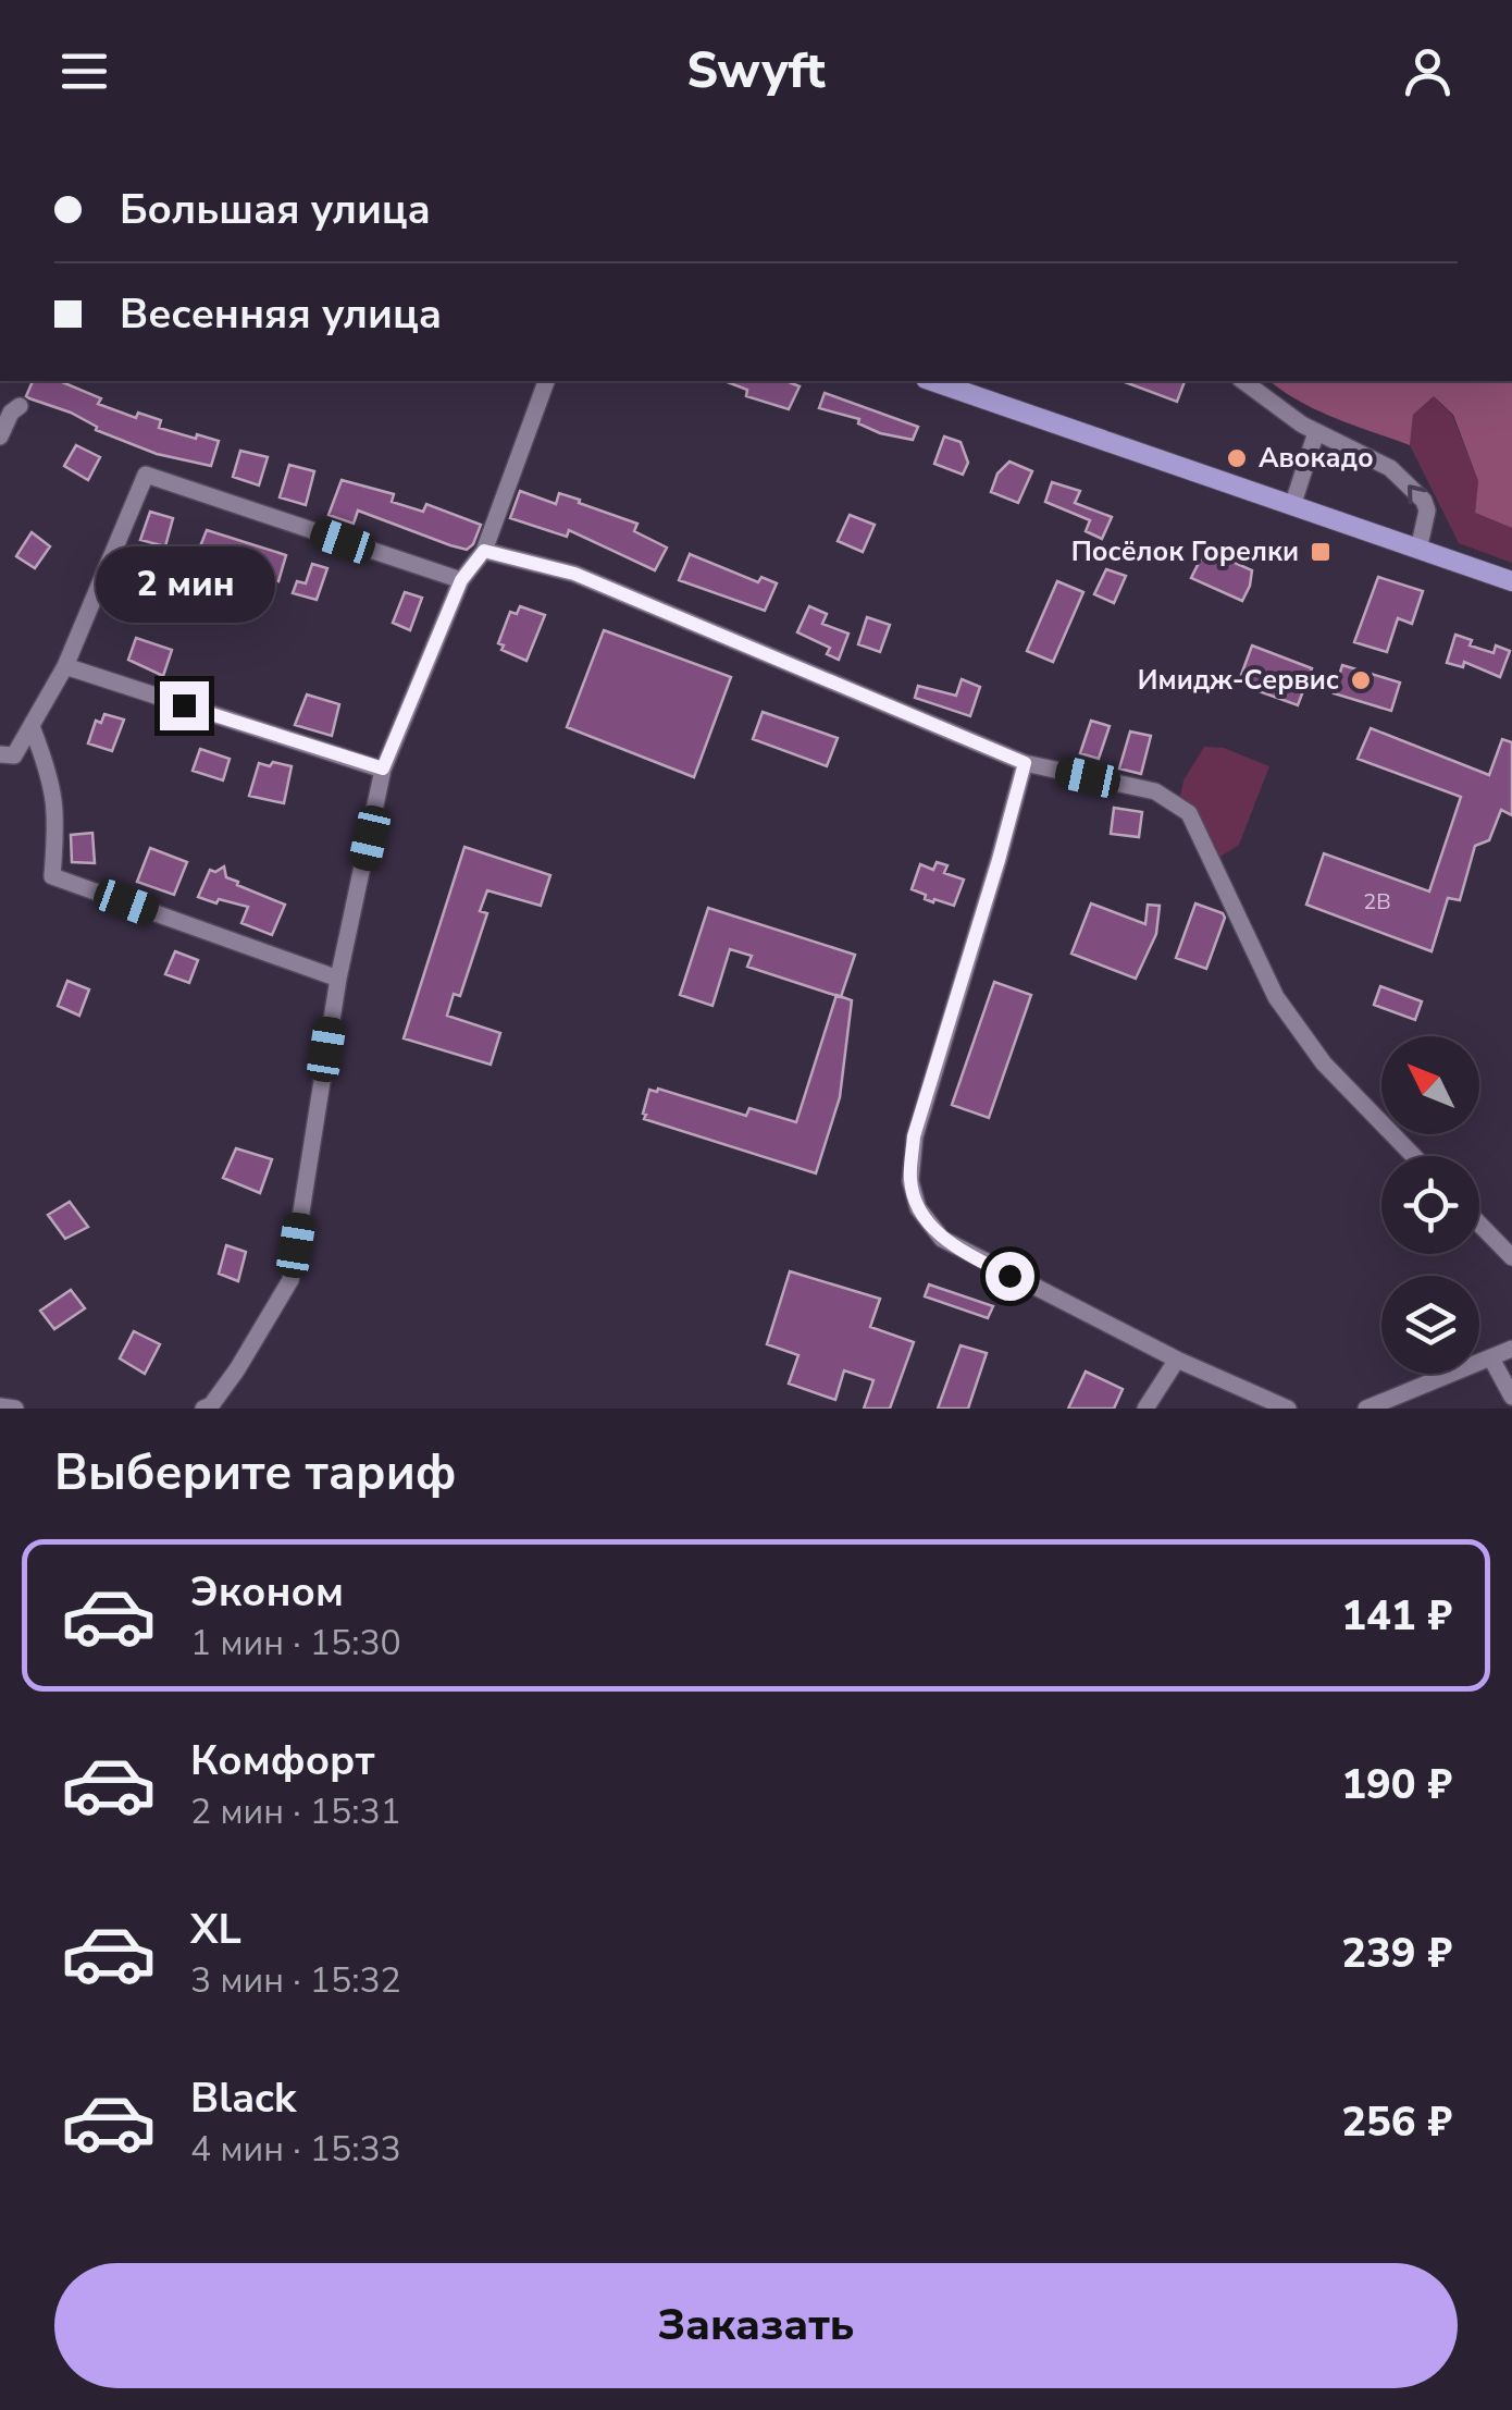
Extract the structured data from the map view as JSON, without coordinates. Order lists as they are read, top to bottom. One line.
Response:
{"places":{"other":["Авокадо","Имидж-Сервис"],"transit":["Посёлок Горелки"]},"house_numbers":["2В"],"north":"top left","page":{"header":"Swyft","banner":["Большая улица","Весенняя улица"],"bubble":"2 мин","heading":"Выберите тариф","list":[{"name":"Эконом","note":"1 мин · 15:30","value":"141 ₽"},{"name":"Комфорт","note":"2 мин · 15:31","value":"190 ₽"},{"name":"XL","note":"3 мин · 15:32","value":"239 ₽"},{"name":"Black","note":"4 мин · 15:33","value":"256 ₽"}],"buttons":"Заказать"}}
